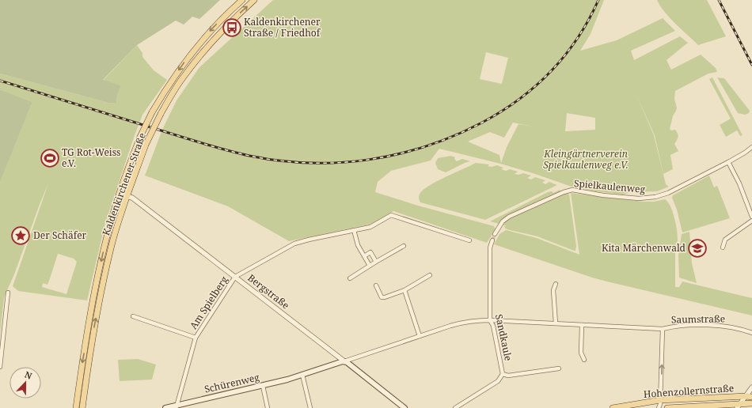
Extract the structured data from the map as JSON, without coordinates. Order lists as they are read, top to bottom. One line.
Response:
{"streets":{"main road":["Kaldenkirchener Straße","Bergstraße","Schürenweg","Hohenzollernstraße"],"street":["Spielkaulenweg","Am Spielberg","Saumstraße","Sandkaule"]},"crossings":[["Kaldenkirchener Straße","Bergstraße"],["Bergstraße","Am Spielberg"],["Bergstraße","Schürenweg"],["Am Spielberg","Schürenweg"],["Saumstraße","Sandkaule"],["Saumstraße","Schürenweg"],["Saumstraße","Hohenzollernstraße"],["Sandkaule","Schürenweg"]],"parks":["Kleingärtnerverein Spielkaulenweg e.V."],"places":{"bus stop":["Kaldenkirchener Straße / Friedhof"],"sports":["TG Rot-Weiss e.V."],"place":["Der Schäfer"],"school or university":["Kita Märchenwald"]},"north":"top"}
